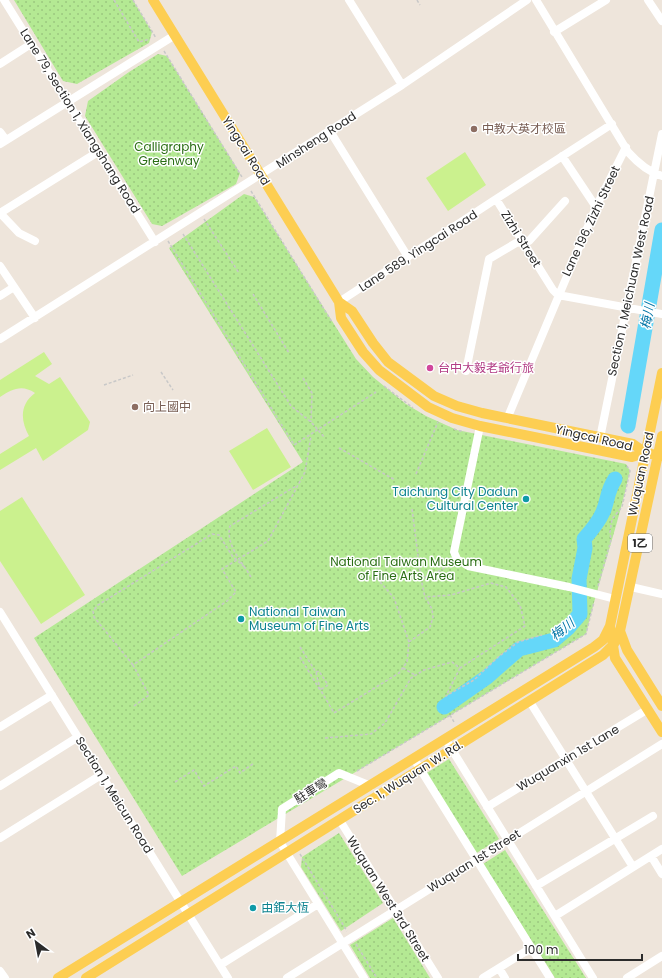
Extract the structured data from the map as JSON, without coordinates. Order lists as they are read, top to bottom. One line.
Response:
{"streets":{"main road":["Yingcai Road","Wuquan Road","1乙","Sec. 1, Wuquan W. Rd."],"street":["Lane 79, Section 1, Xiangshang Road","Minsheng Road","Lane 196, Zizhi Street","Zizhi Street","Lane 589, Yingcai Road","Section 1, Meichuan West Road","Wuquanxin 1st Lane","駐車彎","Section 1, Meicun Road","Wuquan 1st Street","Wuquan West 3rd Street"]},"crossings":[["Lane 79, Section 1, Xiangshang Road","Minsheng Road"],["Minsheng Road","Yingcai Road"],["Yingcai Road","Lane 196, Zizhi Street"],["Yingcai Road","Lane 589, Yingcai Road"],["Yingcai Road","Section 1, Meichuan West Road"],["Yingcai Road","Wuquan Road"],["Lane 196, Zizhi Street","Zizhi Street"],["Zizhi Street","Lane 589, Yingcai Road"],["Wuquan Road","Wuquanxin 1st Lane"],["Wuquan Road","Sec. 1, Wuquan W. Rd."],["Sec. 1, Wuquan W. Rd.","駐車彎"],["Sec. 1, Wuquan W. Rd.","Section 1, Meicun Road"],["Sec. 1, Wuquan W. Rd.","Wuquan West 3rd Street"],["Wuquan 1st Street","Wuquan West 3rd Street"]],"water":["梅川"],"parks":["Calligraphy Greenway","National Taiwan Museum of Fine Arts Area"],"places":["中教大英才校區","台中大毅老爺行旅","向上國中","Taichung City Dadun Cultural Center","National Taiwan Museum of Fine Arts","由鉅大恆"],"scale_bar":"100 m","north":"top left"}
